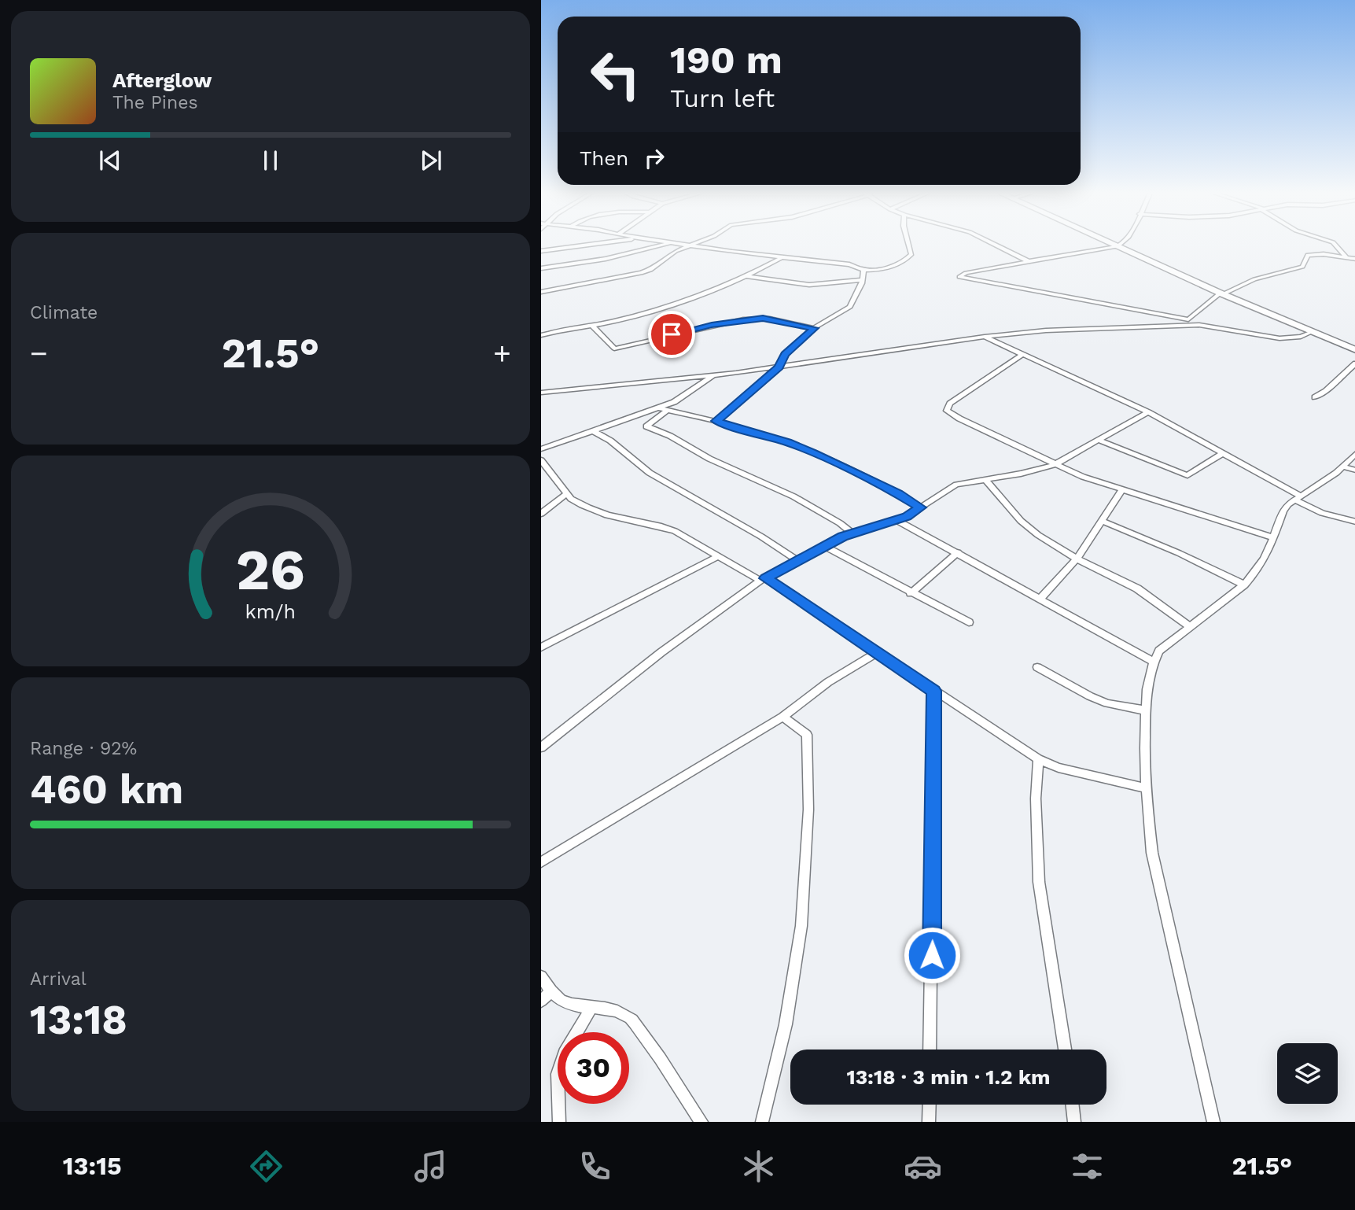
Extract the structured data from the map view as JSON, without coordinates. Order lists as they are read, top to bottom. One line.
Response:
{"page":{"turn":["190 m","Turn left"],"song":["Afterglow","The Pines"],"then":"Then","tile":["Climate",["Range · 92%","460 km"],["Arrival","13:18"]],"heat":["−","21.5°","+"],"limit":"30","trip":"13:18 · 3 min · 1.2 km","tabs":["13:15","21.5°"],"gauge":["26","km/h"]}}
